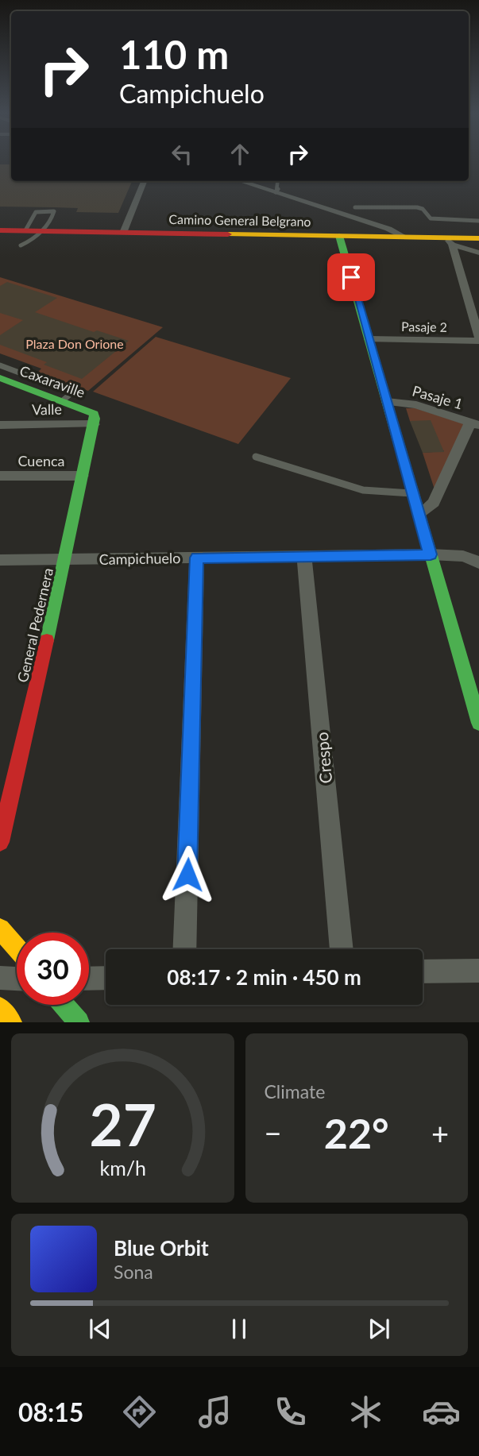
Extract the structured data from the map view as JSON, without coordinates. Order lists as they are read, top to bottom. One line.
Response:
{"streets":{"street":["Camino General Belgrano","Pasaje 2","Caxaraville","Pasaje 1","Valle","Cuenca","Campichuelo","General Pedernera","Crespo"]},"crossings":[["Caxaraville","Valle"],["Caxaraville","General Pedernera"],["Valle","General Pedernera"],["Cuenca","General Pedernera"],["Campichuelo","General Pedernera"],["Campichuelo","Crespo"]],"parks":["Plaza Don Orione"],"page":{"turn":["110 m","Campichuelo"],"limit":"30","trip":"08:17 · 2 min · 450 m","tile":"Climate","heat":["−","22°","+"],"song":["Blue Orbit","Sona"],"tabs":"08:15","gauge":["27","km/h"]}}
